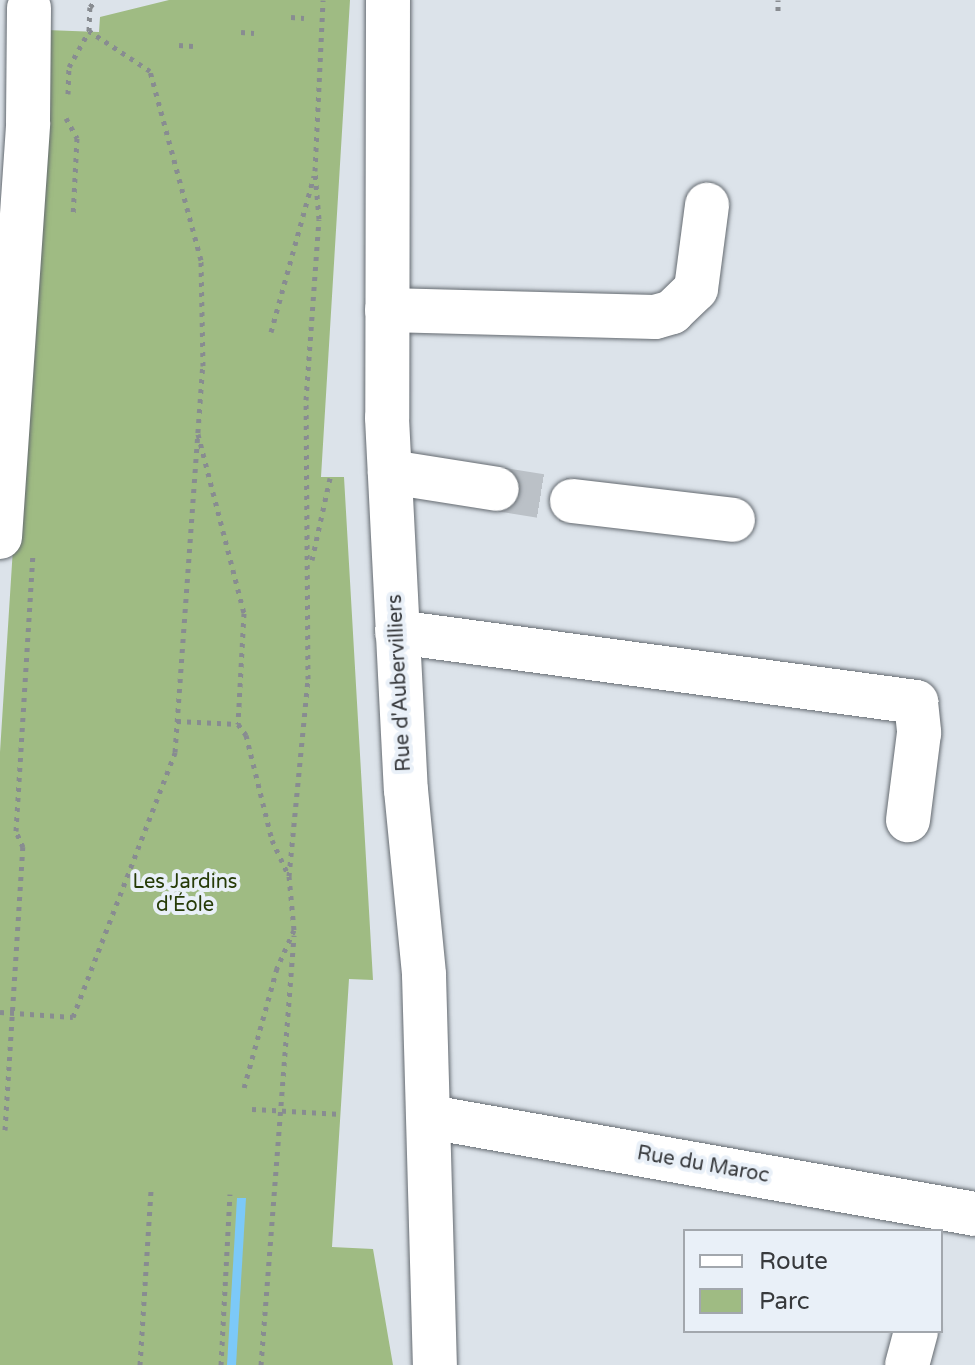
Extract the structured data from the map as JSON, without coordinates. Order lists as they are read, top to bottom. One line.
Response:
{"streets":{"street":["Rue d'Aubervilliers","Rue du Maroc"]},"crossings":[["Rue d'Aubervilliers","Rue du Maroc"]],"parks":["Les Jardins d'Éole"],"legend":["Route","Parc"]}
